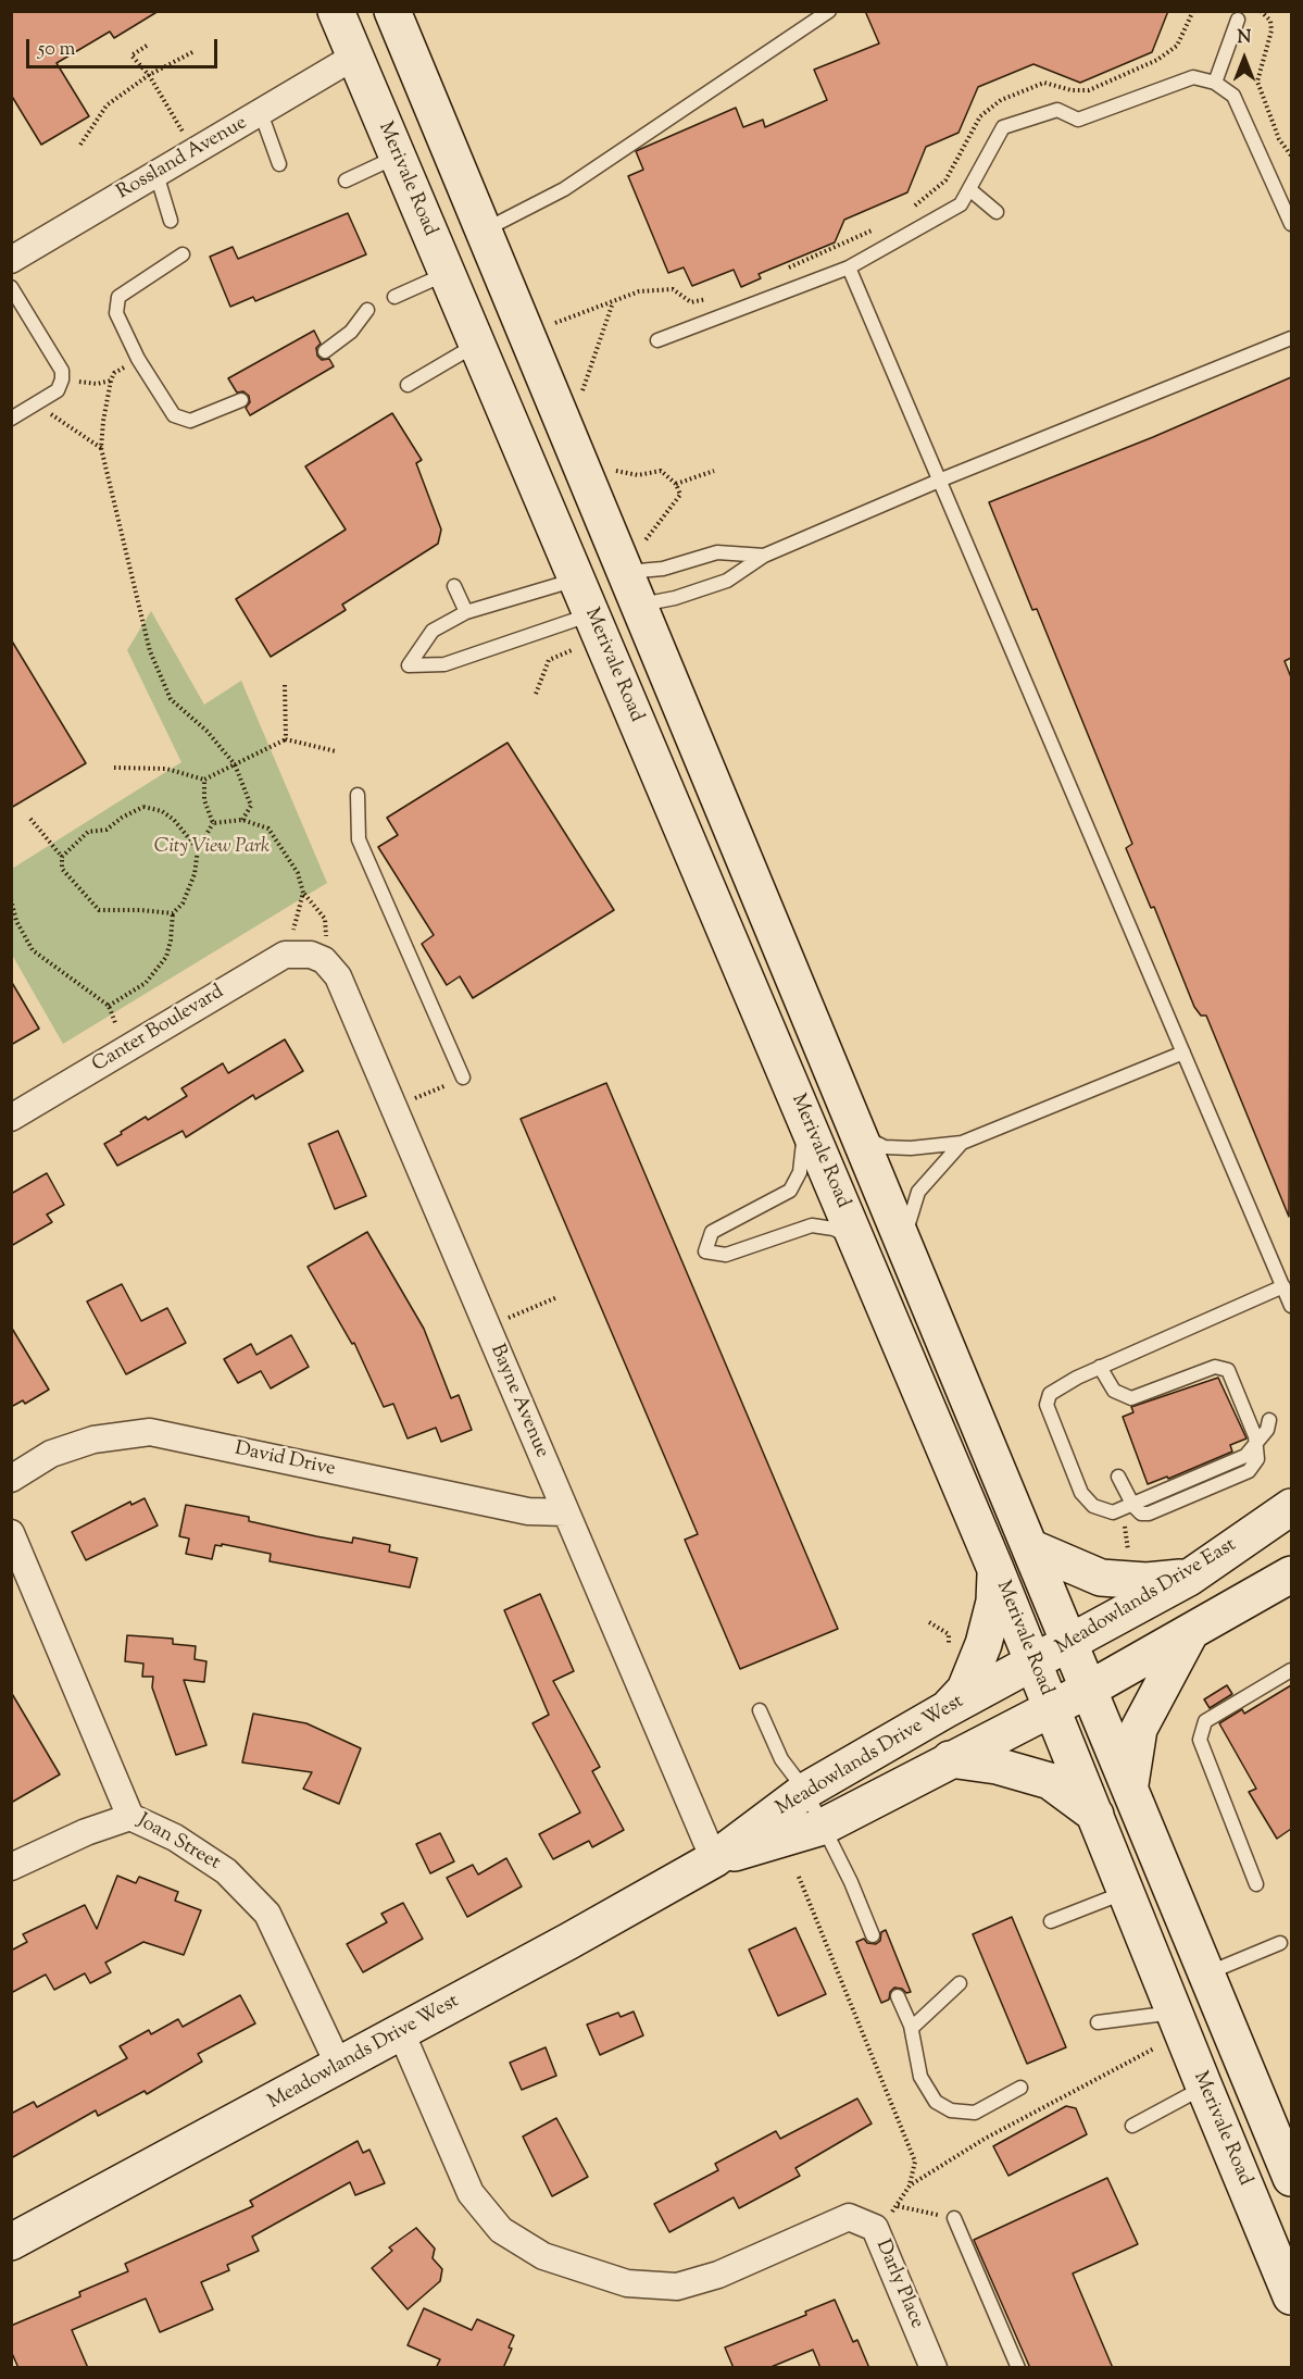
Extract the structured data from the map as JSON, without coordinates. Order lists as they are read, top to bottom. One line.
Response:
{"streets":{"main road":["Merivale Road","Meadowlands Drive East","Meadowlands Drive West"],"street":["Rossland Avenue","Canter Boulevard","Bayne Avenue","David Drive","Joan Street","Darly Place"]},"crossings":[["Rossland Avenue","Merivale Road"],["Merivale Road","Meadowlands Drive East"],["Merivale Road","Meadowlands Drive West"],["Bayne Avenue","David Drive"],["Bayne Avenue","Meadowlands Drive West"],["Meadowlands Drive East","Meadowlands Drive West"],["Meadowlands Drive West","Joan Street"],["Meadowlands Drive West","Darly Place"]],"parks":["City View Park"],"scale_bar":"50 m","north":"top"}
